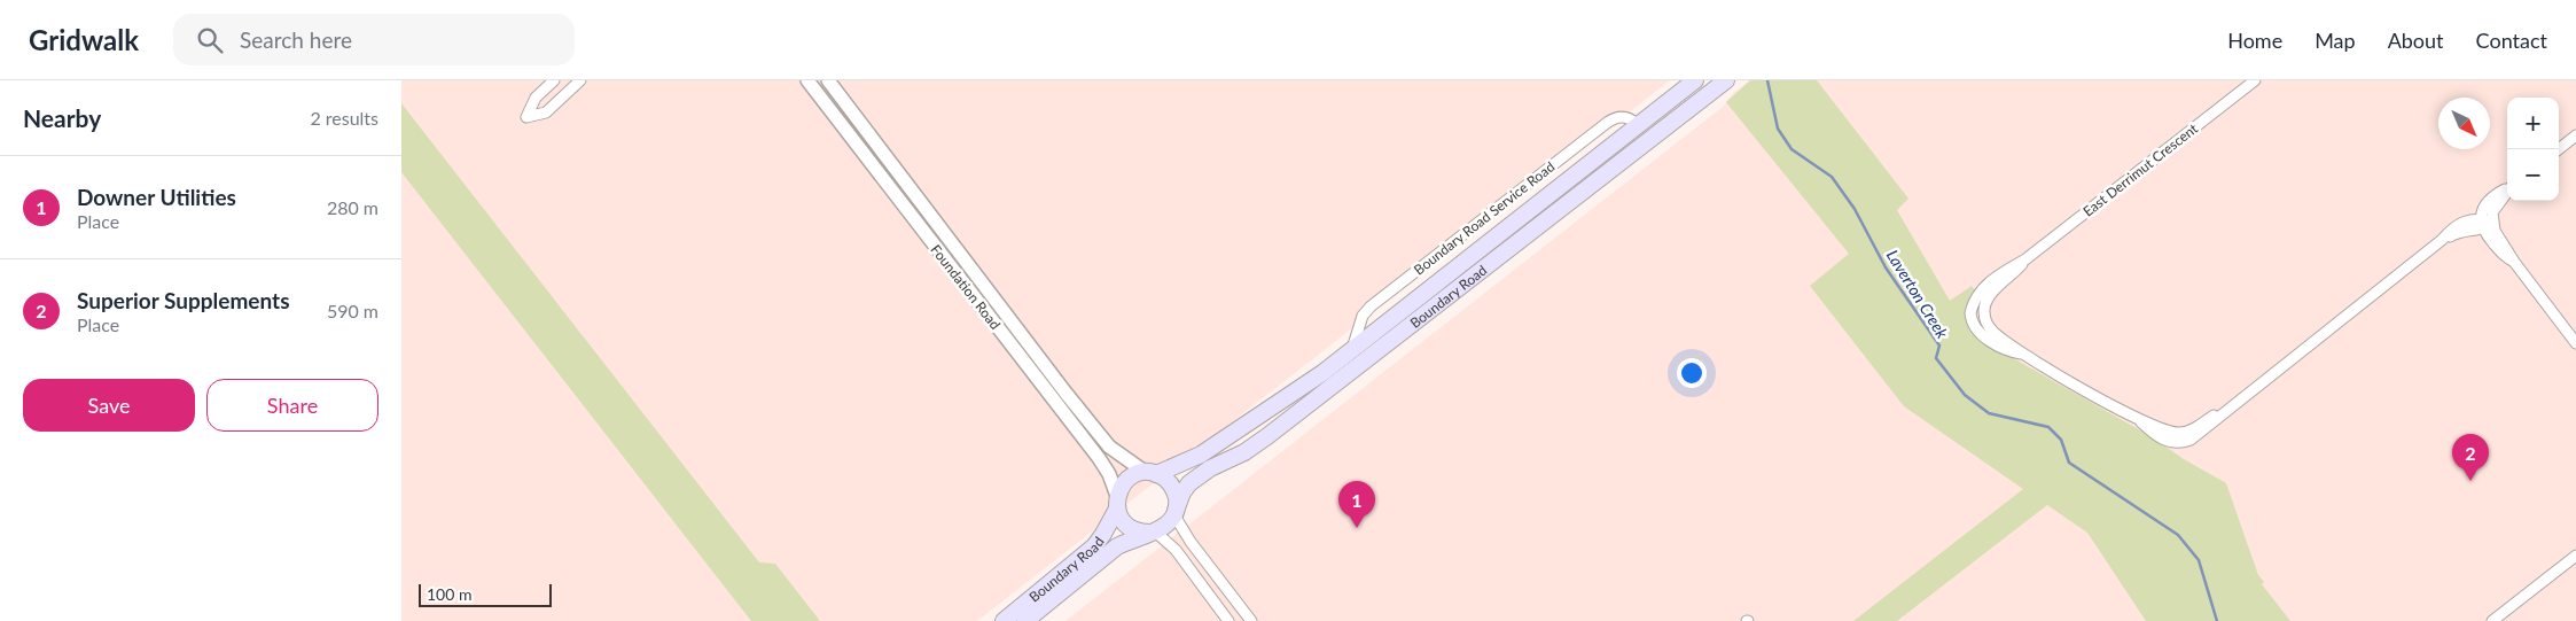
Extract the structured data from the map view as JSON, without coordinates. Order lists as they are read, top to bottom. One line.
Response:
{"streets":{"main road":["Boundary Road"],"street":["East Derrimut Crescent","Boundary Road Service Road","Foundation Road"]},"crossings":[["Boundary Road Service Road","Boundary Road"],["Foundation Road","Boundary Road"]],"water":["Laverton Creek"],"scale_bar":"100 m","north":"bottom right","page":{"header":"Gridwalk","search":"Search here","nav":["Home","Map","About","Contact"],"heading":["Nearby","2 results"],"map_buttons":["+","−"],"list":[{"mark":"1","name":"Downer Utilities","note":"Place","value":"280 m"},{"mark":"2","name":"Superior Supplements","note":"Place","value":"590 m"}],"buttons":["Save","Share"],"pins":["2","1"],"scale":"100 m"}}
